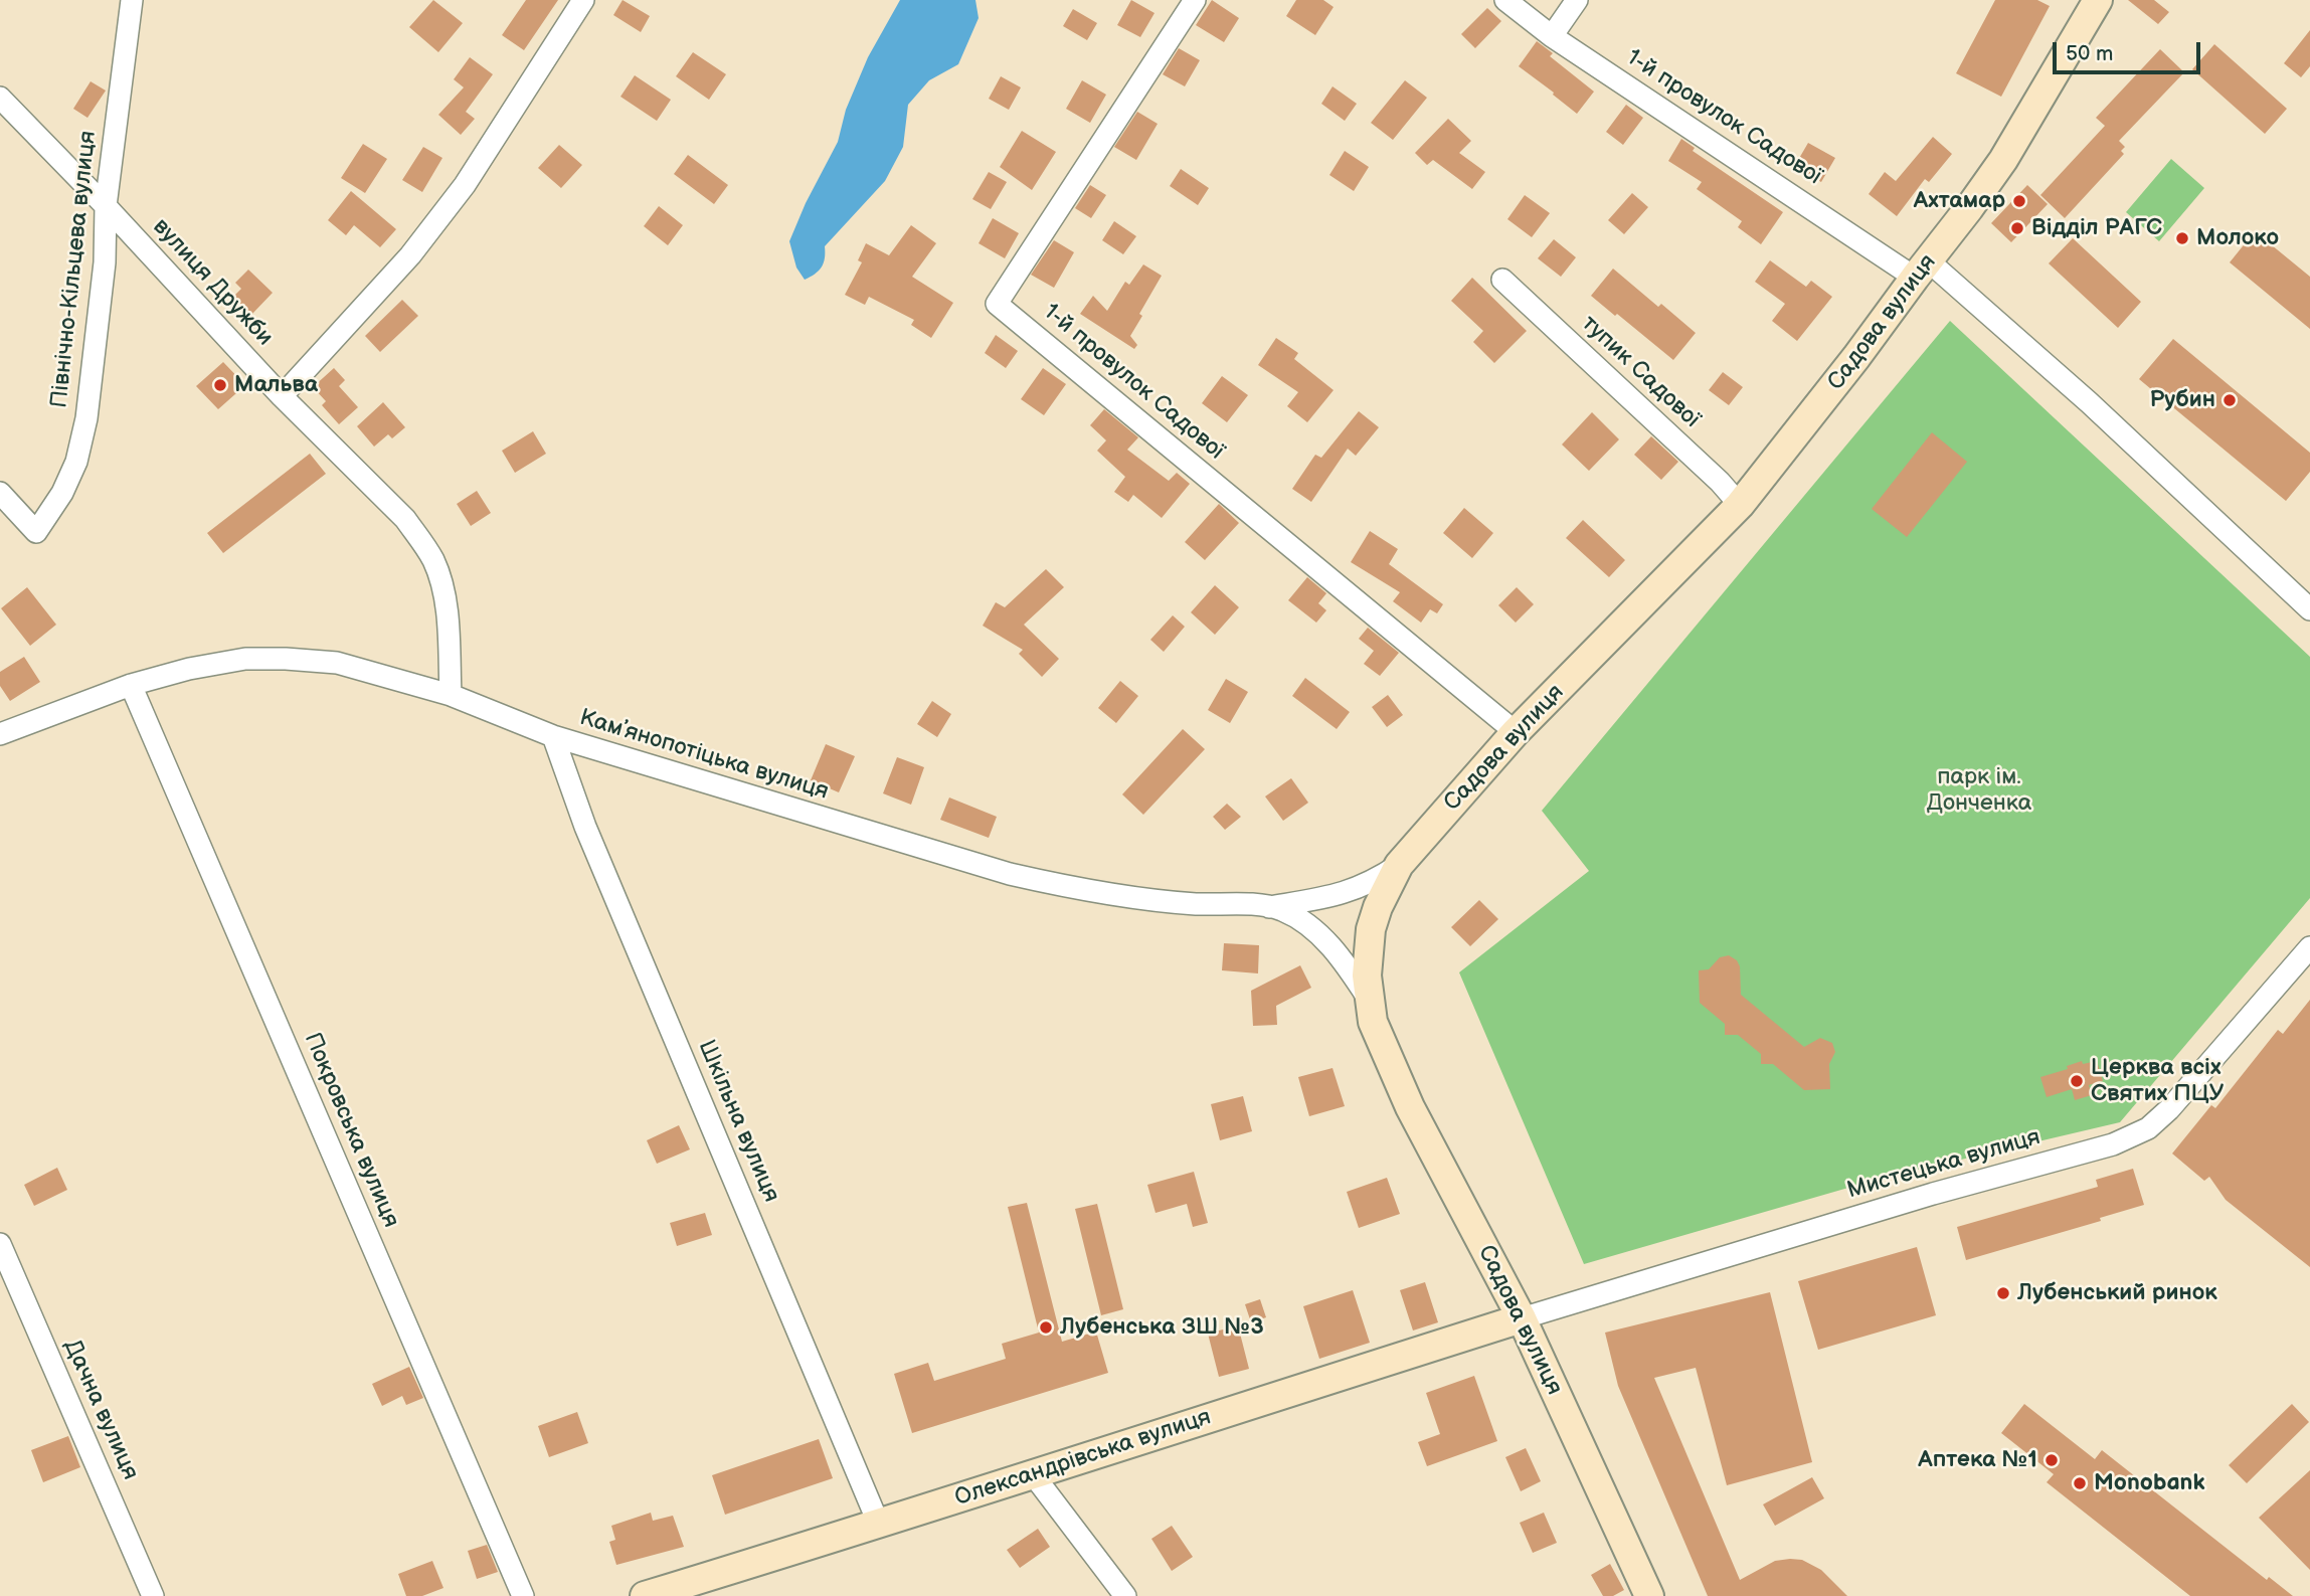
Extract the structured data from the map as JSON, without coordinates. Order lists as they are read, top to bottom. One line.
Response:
{"streets":{"main road":["Садова вулиця","Олександрівська вулиця"],"street":["1-й провулок Садової","Північно-Кільцева вулиця","вулиця Дружби","тупик Садової","Камʼянопотіцька вулиця","Шкільна вулиця","Покровська вулиця","Мистецька вулиця","Дачна вулиця"]},"crossings":[["1-й провулок Садової","Садова вулиця"],["Північно-Кільцева вулиця","вулиця Дружби"],["вулиця Дружби","Камʼянопотіцька вулиця"],["Садова вулиця","тупик Садової"],["Садова вулиця","Камʼянопотіцька вулиця"],["Садова вулиця","Мистецька вулиця"],["Садова вулиця","Олександрівська вулиця"],["Камʼянопотіцька вулиця","Шкільна вулиця"],["Камʼянопотіцька вулиця","Покровська вулиця"],["Шкільна вулиця","Олександрівська вулиця"],["Мистецька вулиця","Олександрівська вулиця"]],"parks":["парк ім. Донченка"],"places":["Ахтамар","Відділ РАГС","Молоко","Мальва","Рубин","Церква всіх Святих ПЦУ","Лубенський ринок","Лубенська ЗШ №3","Аптека №1","Monobank"],"scale_bar":"50 m"}
